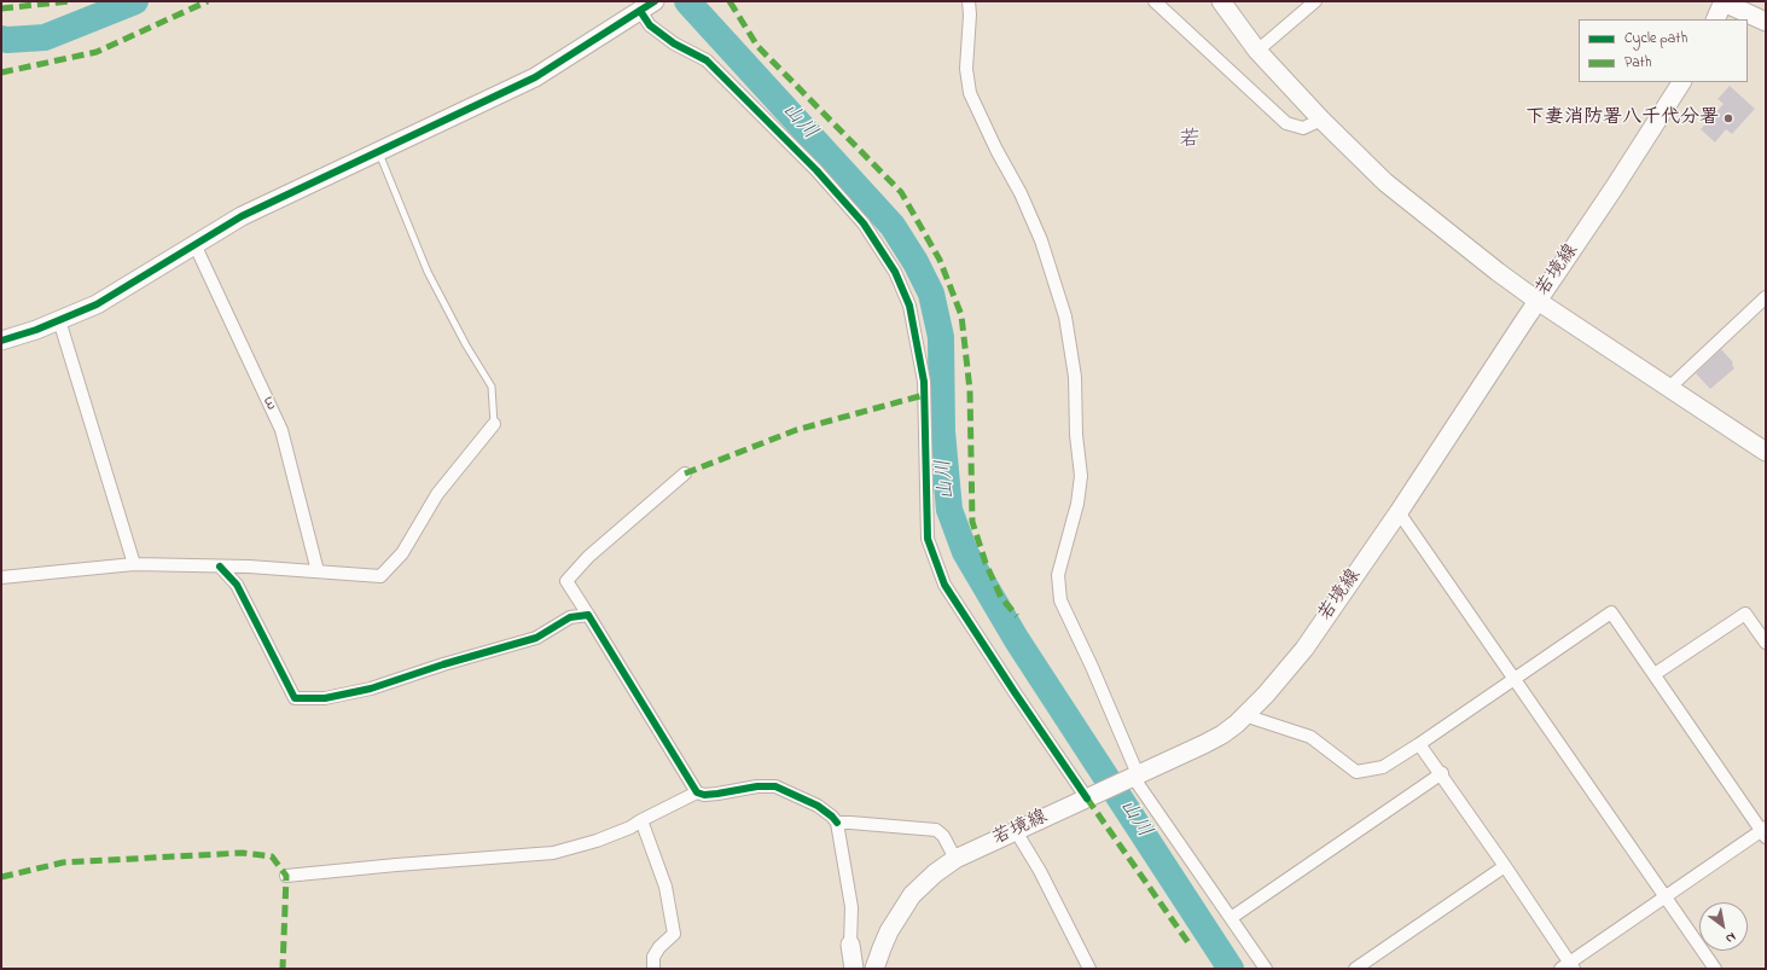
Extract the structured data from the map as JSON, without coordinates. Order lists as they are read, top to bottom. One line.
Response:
{"streets":{"street":["若境線","w"]},"districts":["若"],"water":["山川"],"places":["下妻消防署八千代分署"],"legend":["Cycle path","Path"],"north":"bottom right"}
